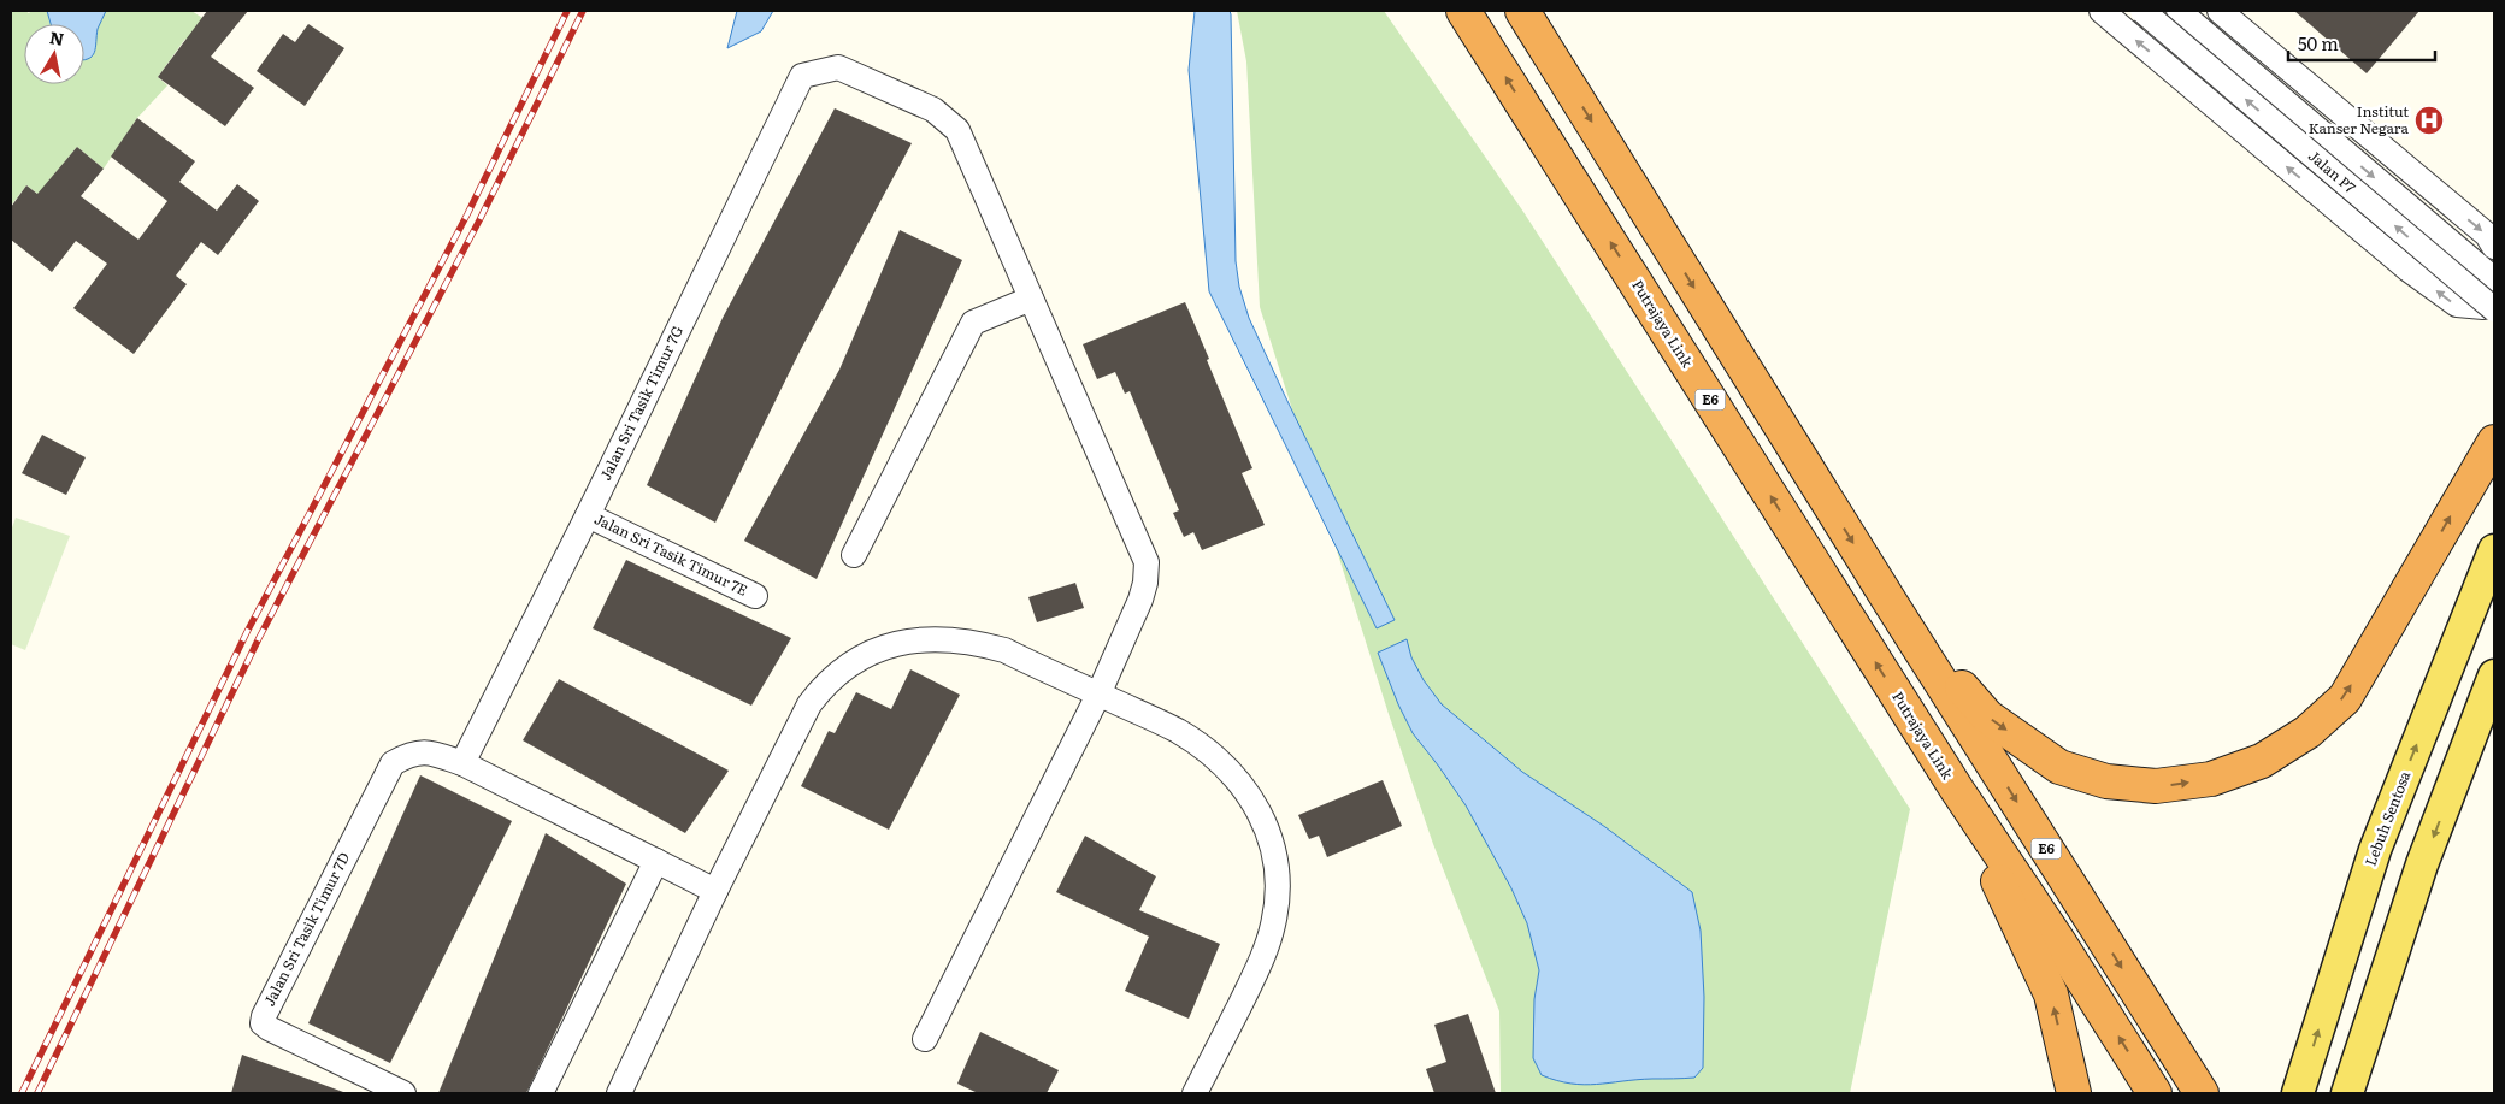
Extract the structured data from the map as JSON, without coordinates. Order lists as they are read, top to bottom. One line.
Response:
{"streets":{"highway":["Putrajaya Link","E6"],"main road":["Lebuh Sentosa"],"street":["Jalan P7","Jalan Sri Tasik Timur 7G","Jalan Sri Tasik Timur 7E","Jalan Sri Tasik Timur 7D"]},"crossings":[["Putrajaya Link","E6"],["Jalan Sri Tasik Timur 7G","Jalan Sri Tasik Timur 7E"],["Jalan Sri Tasik Timur 7G","Jalan Sri Tasik Timur 7D"]],"places":{"hospital":["Institut Kanser Negara"]},"scale_bar":"50 m","north":"top"}
